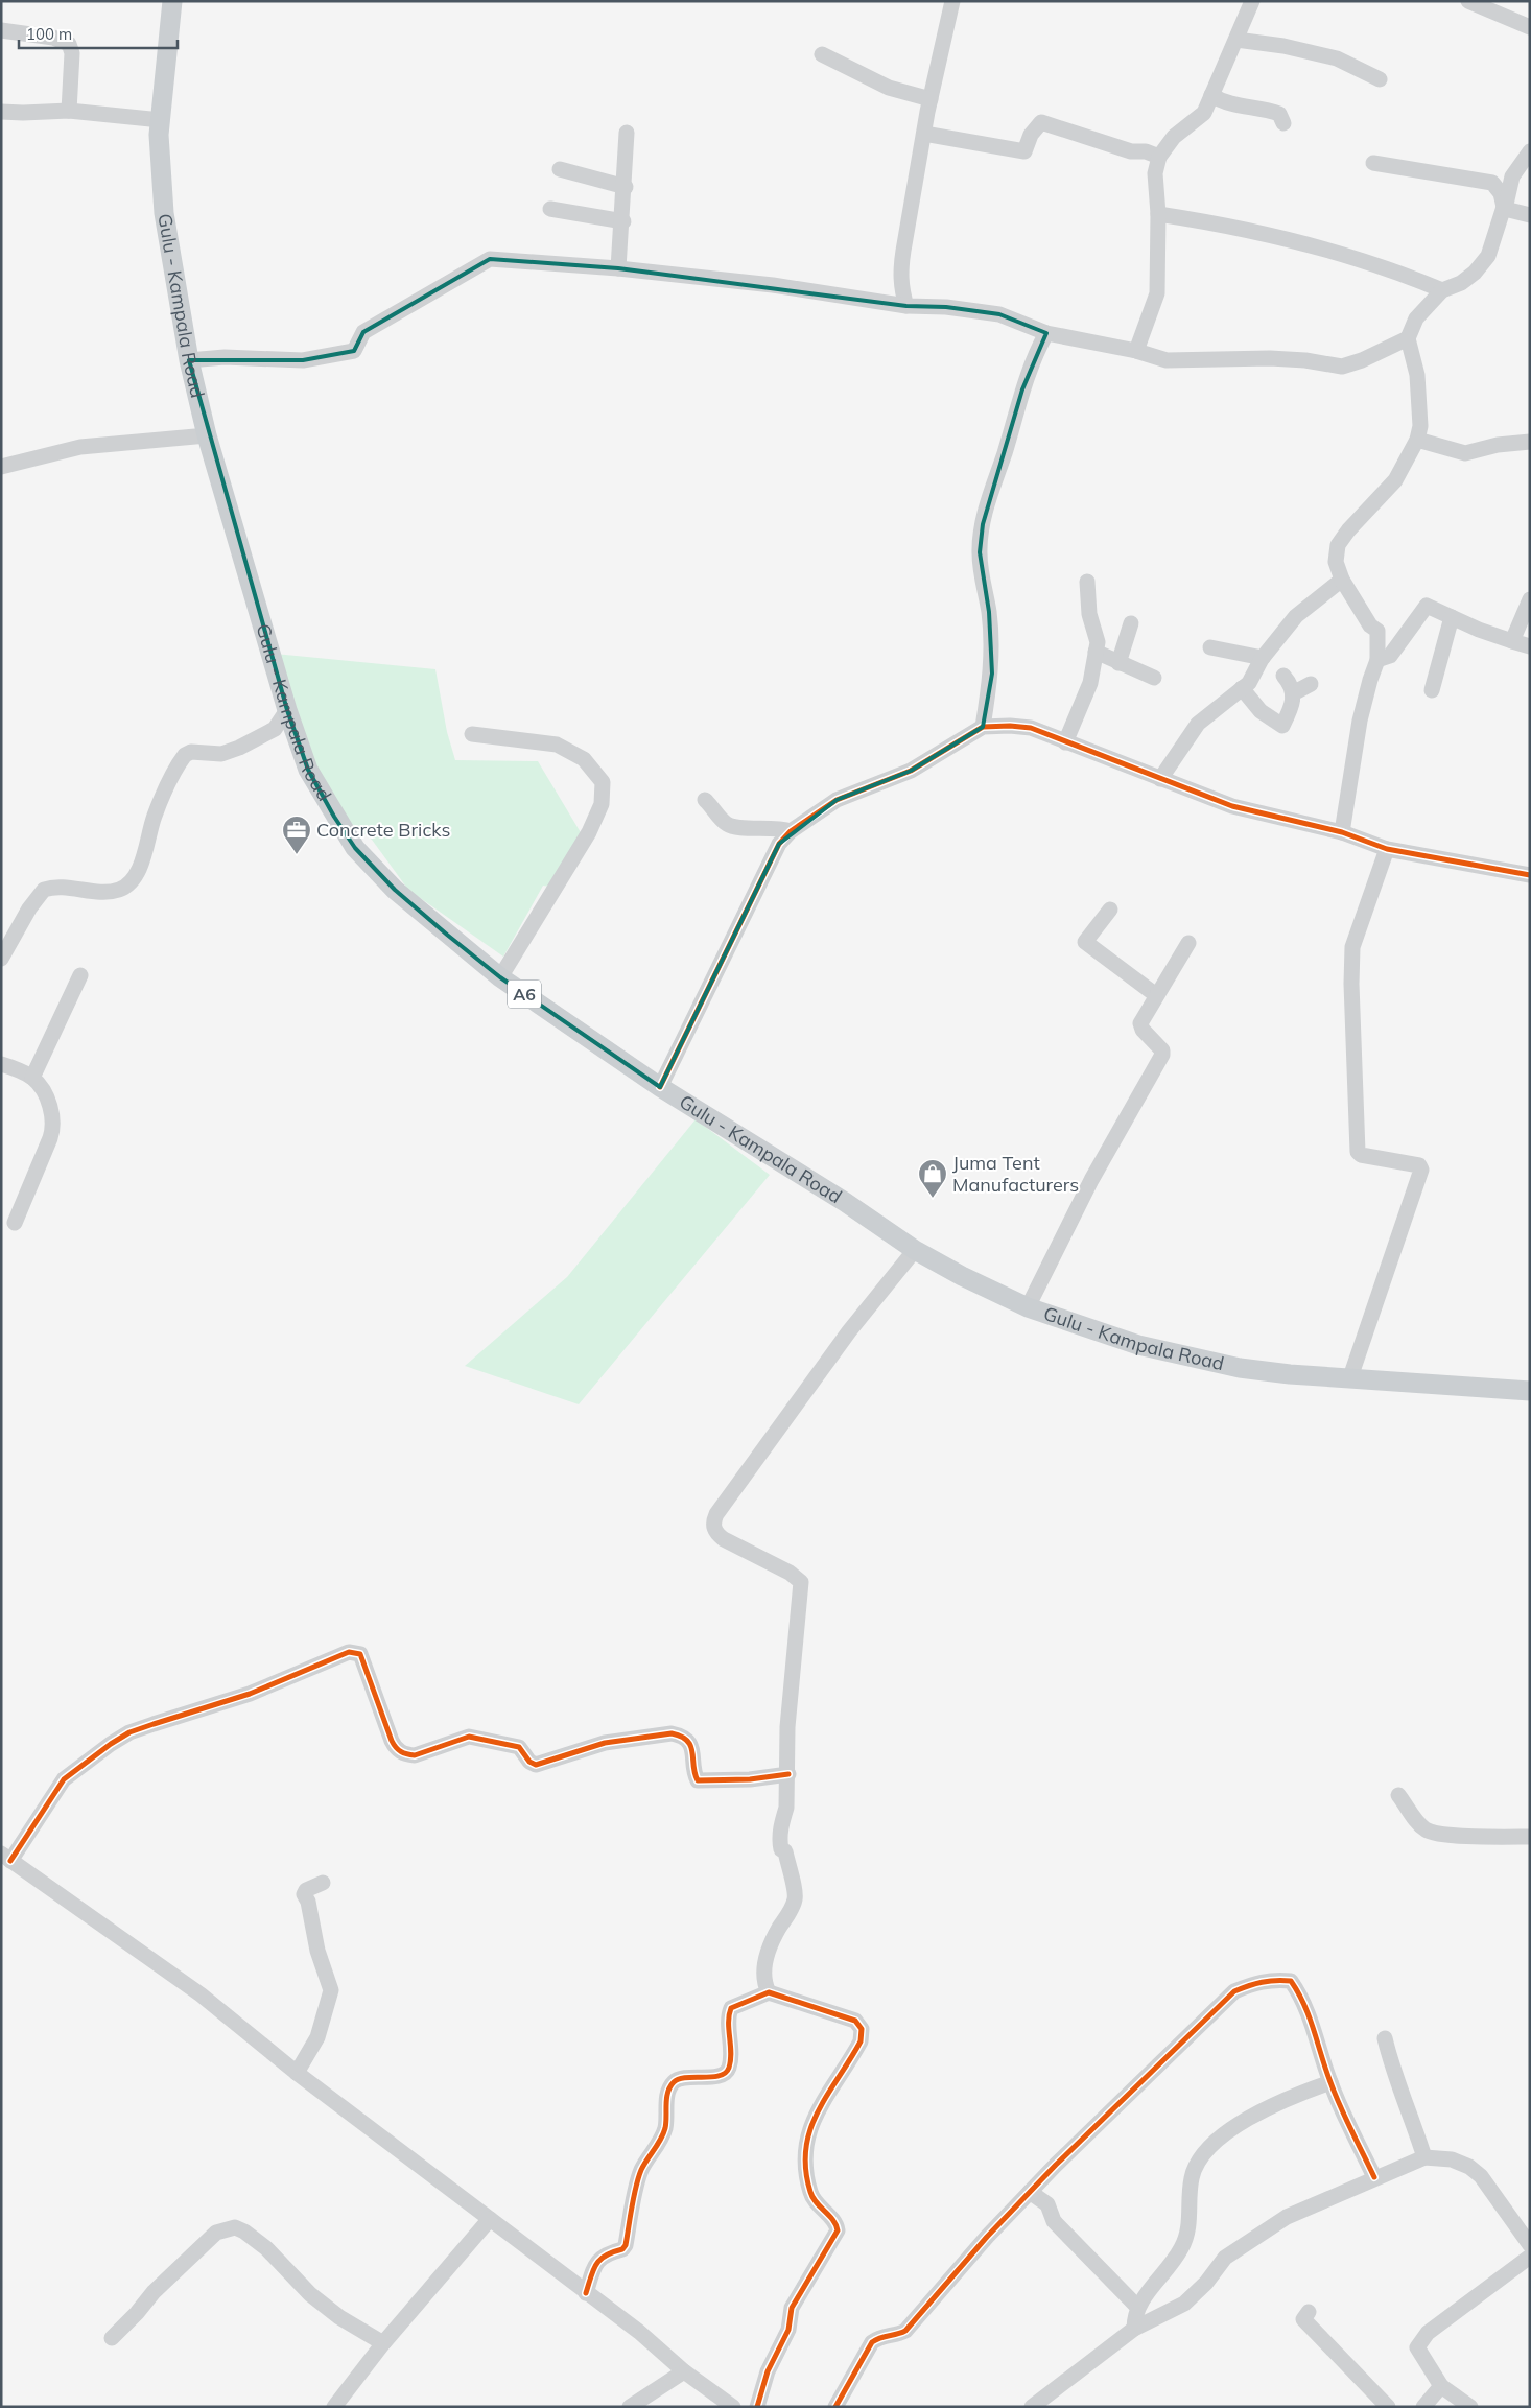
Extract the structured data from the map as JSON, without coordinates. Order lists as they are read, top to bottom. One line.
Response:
{"streets":{"main road":["Gulu - Kampala Road","A6"]},"places":{"office":["Concrete Bricks"],"shop":["Juma Tent Manufacturers"]},"scale_bar":"100 m"}
